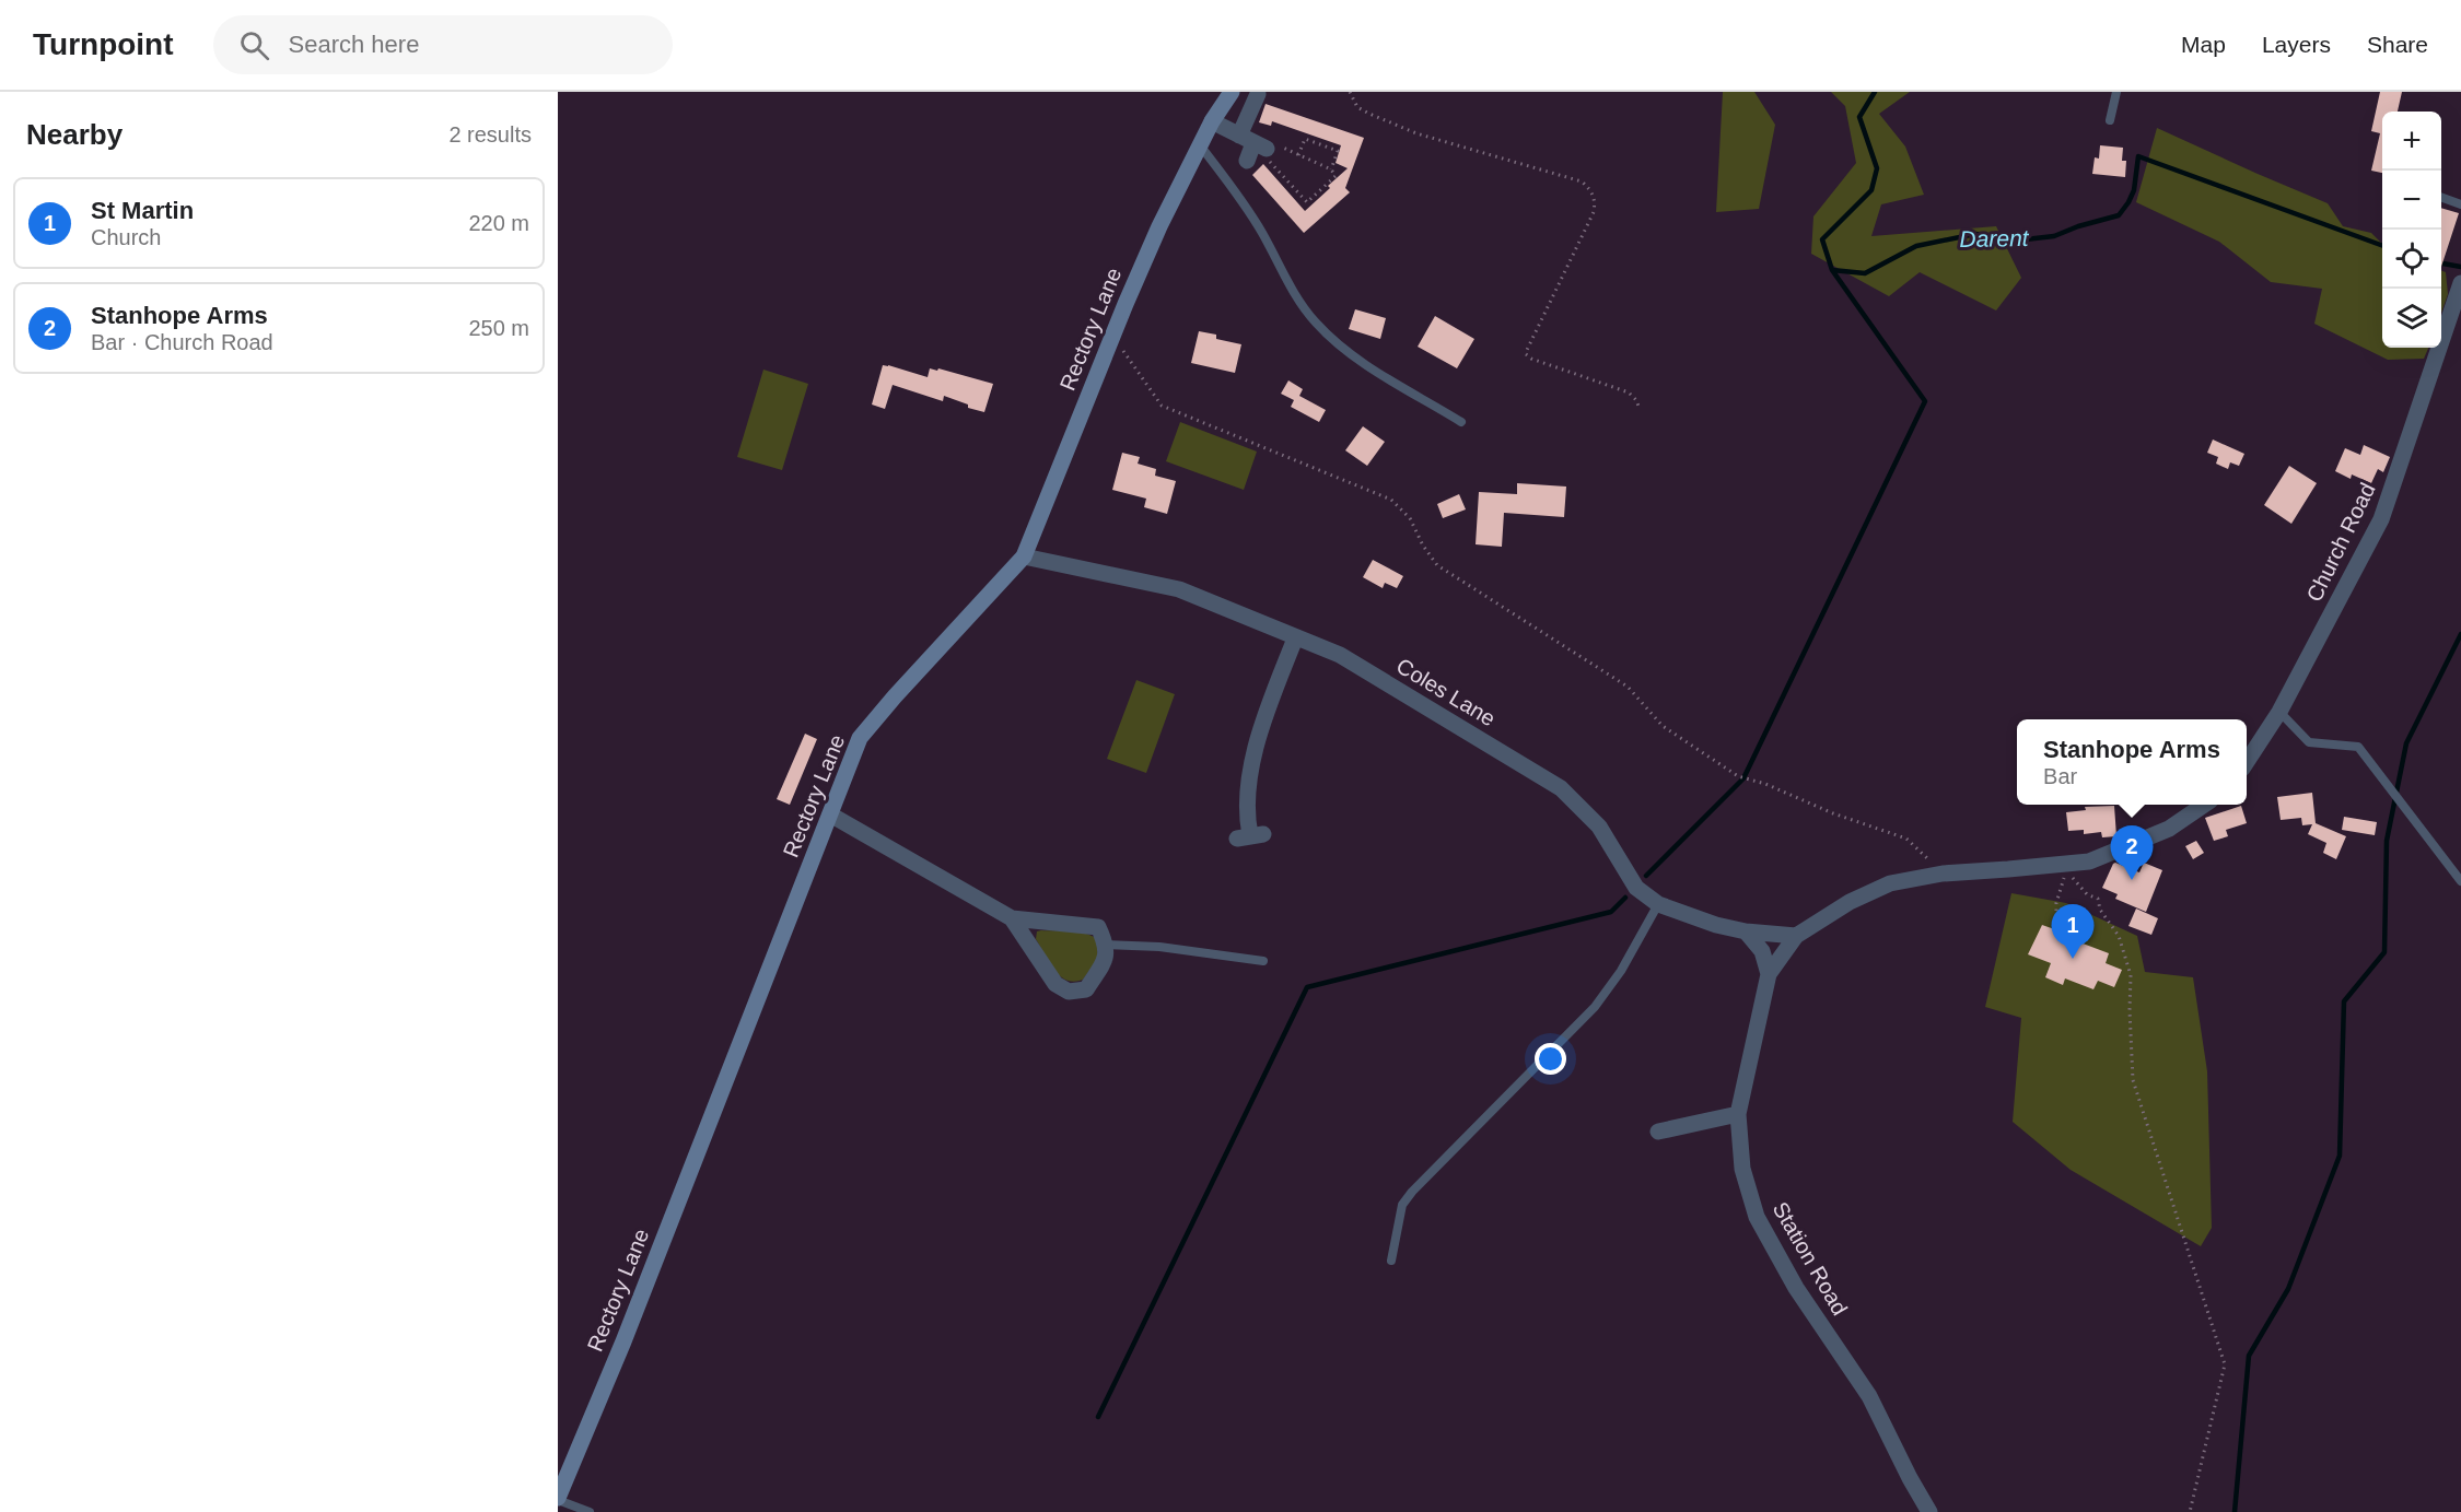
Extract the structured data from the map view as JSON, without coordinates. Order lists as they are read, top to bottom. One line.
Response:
{"streets":{"street":["Rectory Lane","Church Road","Coles Lane","Station Road"]},"crossings":[["Rectory Lane","Coles Lane"],["Coles Lane","Station Road"]],"water":["Darent"],"page":{"header":"Turnpoint","search":"Search here","nav":["Map","Layers","Share"],"heading":["Nearby","2 results"],"map_buttons":["+","−"],"list":[{"mark":"1","name":"St Martin","note":"Church","value":"220 m"},{"mark":"2","name":"Stanhope Arms","note":"Bar · Church Road","value":"250 m"}],"popup":["Stanhope Arms","Bar"],"pins":["2","1"]}}
